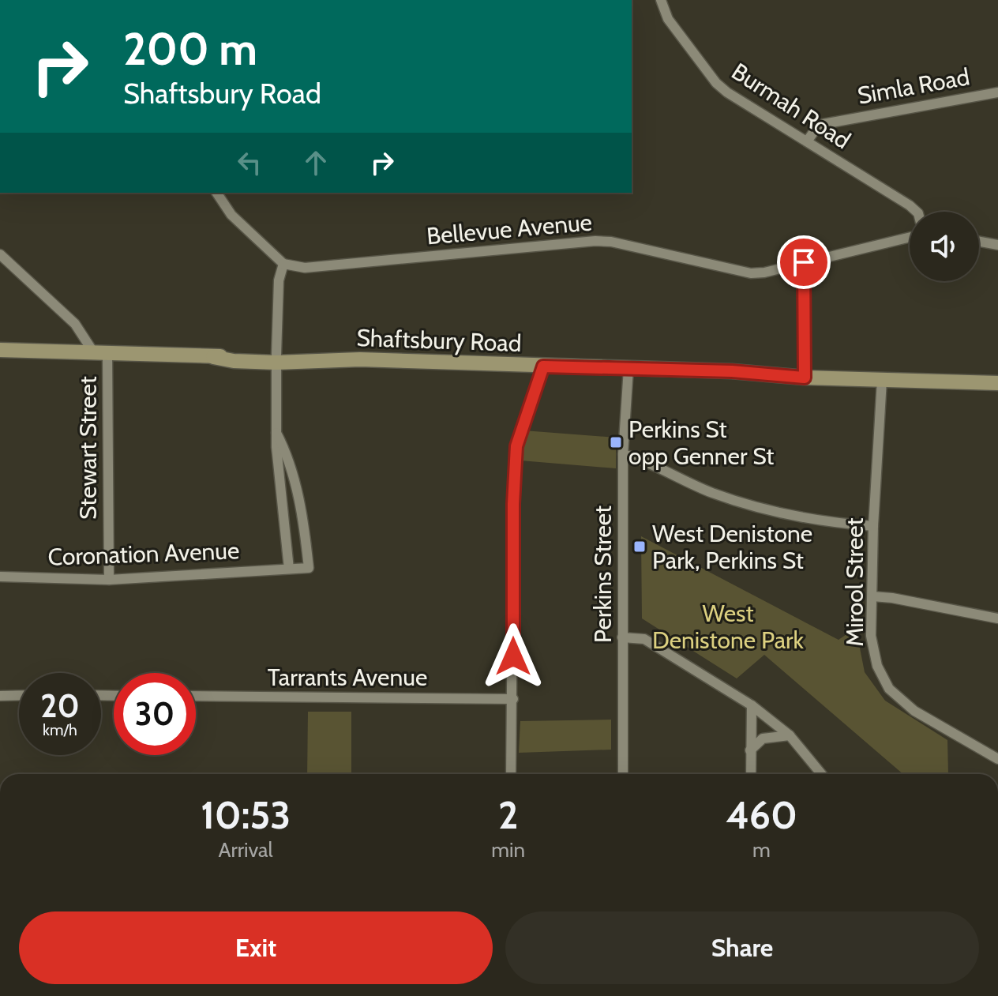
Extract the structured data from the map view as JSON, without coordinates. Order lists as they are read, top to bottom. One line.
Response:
{"streets":{"street":["Simla Road","Burmah Road","Bellevue Avenue","Shaftsbury Road","Stewart Street","Coronation Avenue","Perkins Street","Mirool Street","Tarrants Avenue"]},"crossings":[["Simla Road","Burmah Road"],["Shaftsbury Road","Stewart Street"],["Shaftsbury Road","Perkins Street"],["Shaftsbury Road","Mirool Street"],["Stewart Street","Coronation Avenue"]],"parks":["West Denistone Park"],"places":{"transit":["Perkins St opp Genner St","West Denistone Park, Perkins St"]},"page":{"turn":["200 m","Shaftsbury Road"],"speed":"20 km/h","limit":"30","eta":["10:53","Arrival","2","min","460","m"],"buttons":["Exit","Share"]}}
